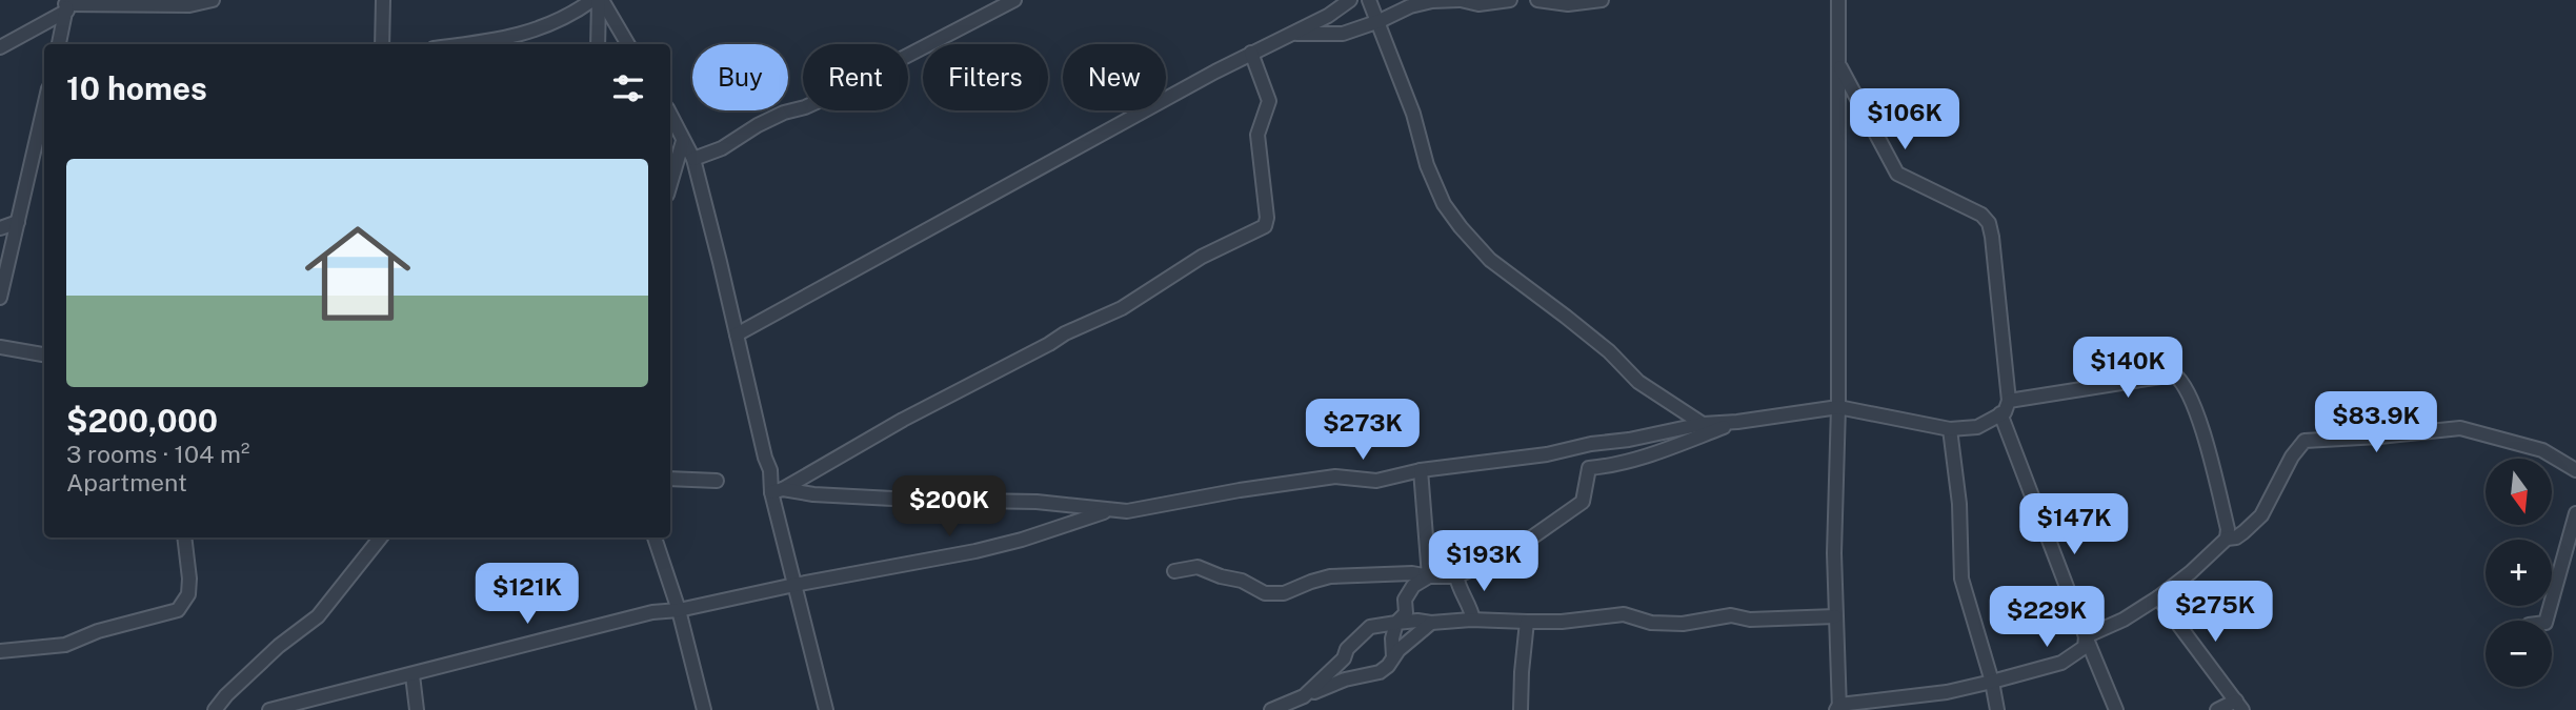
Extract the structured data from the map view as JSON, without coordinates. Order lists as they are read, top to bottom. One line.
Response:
{"north":"bottom","page":{"chip":["Buy","Rent","Filters","New"],"heading":"10 homes","price":["$106K","$140K","$83.9K","$273K","$200K","$147K","$193K","$121K","$275K","$229K"],"list":[{"name":"$200,000","note":"3 rooms · 104 m² · Apartment"}],"map_buttons":["+","−"]}}
